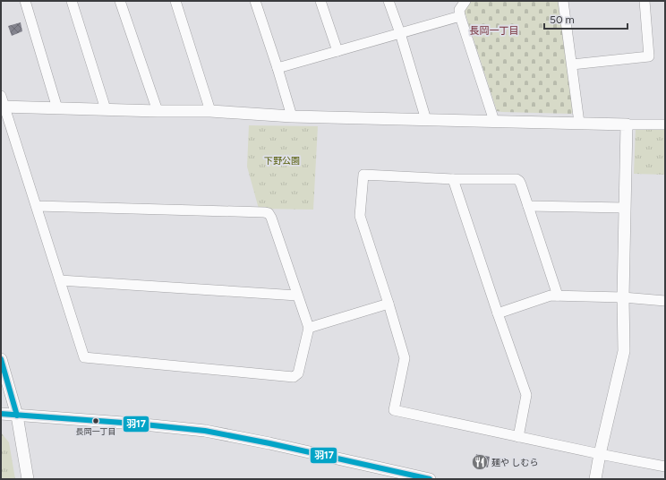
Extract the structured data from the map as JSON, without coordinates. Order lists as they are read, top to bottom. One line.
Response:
{"districts":["長岡一丁目"],"parks":["下野公園"],"places":{"other":["長岡一丁目"],"restaurant":["麺や しむら"]},"lines":["transit line 羽17"],"scale_bar":"50 m"}
